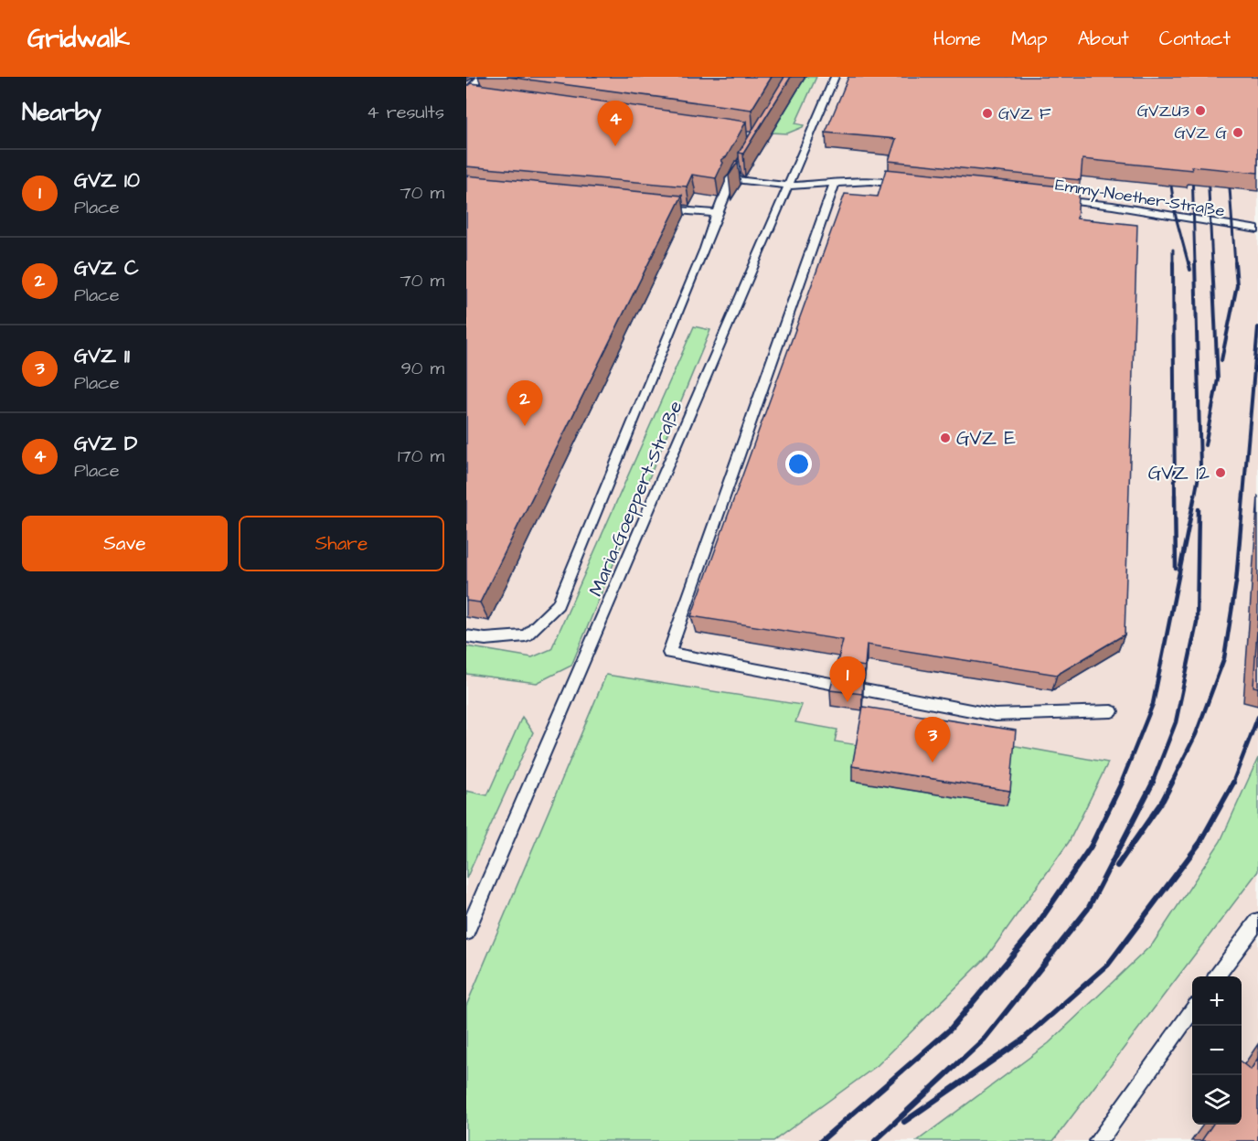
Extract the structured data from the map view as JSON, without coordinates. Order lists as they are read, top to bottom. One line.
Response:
{"streets":{"lane":["Emmy-Noether-Straße","Maria-Goeppert-Straße"]},"places":["GVZU3","GVZ F","GVZ G","GVZ E","GVZ 12"],"page":{"header":"Gridwalk","nav":["Home","Map","About","Contact"],"heading":["Nearby","4 results"],"pins":["4","2","1","3"],"list":[{"mark":"1","name":"GVZ 10","note":"Place","value":"70 m"},{"mark":"2","name":"GVZ C","note":"Place","value":"70 m"},{"mark":"3","name":"GVZ 11","note":"Place","value":"90 m"},{"mark":"4","name":"GVZ D","note":"Place","value":"170 m"}],"buttons":["Save","Share"],"map_buttons":["+","−"]}}
